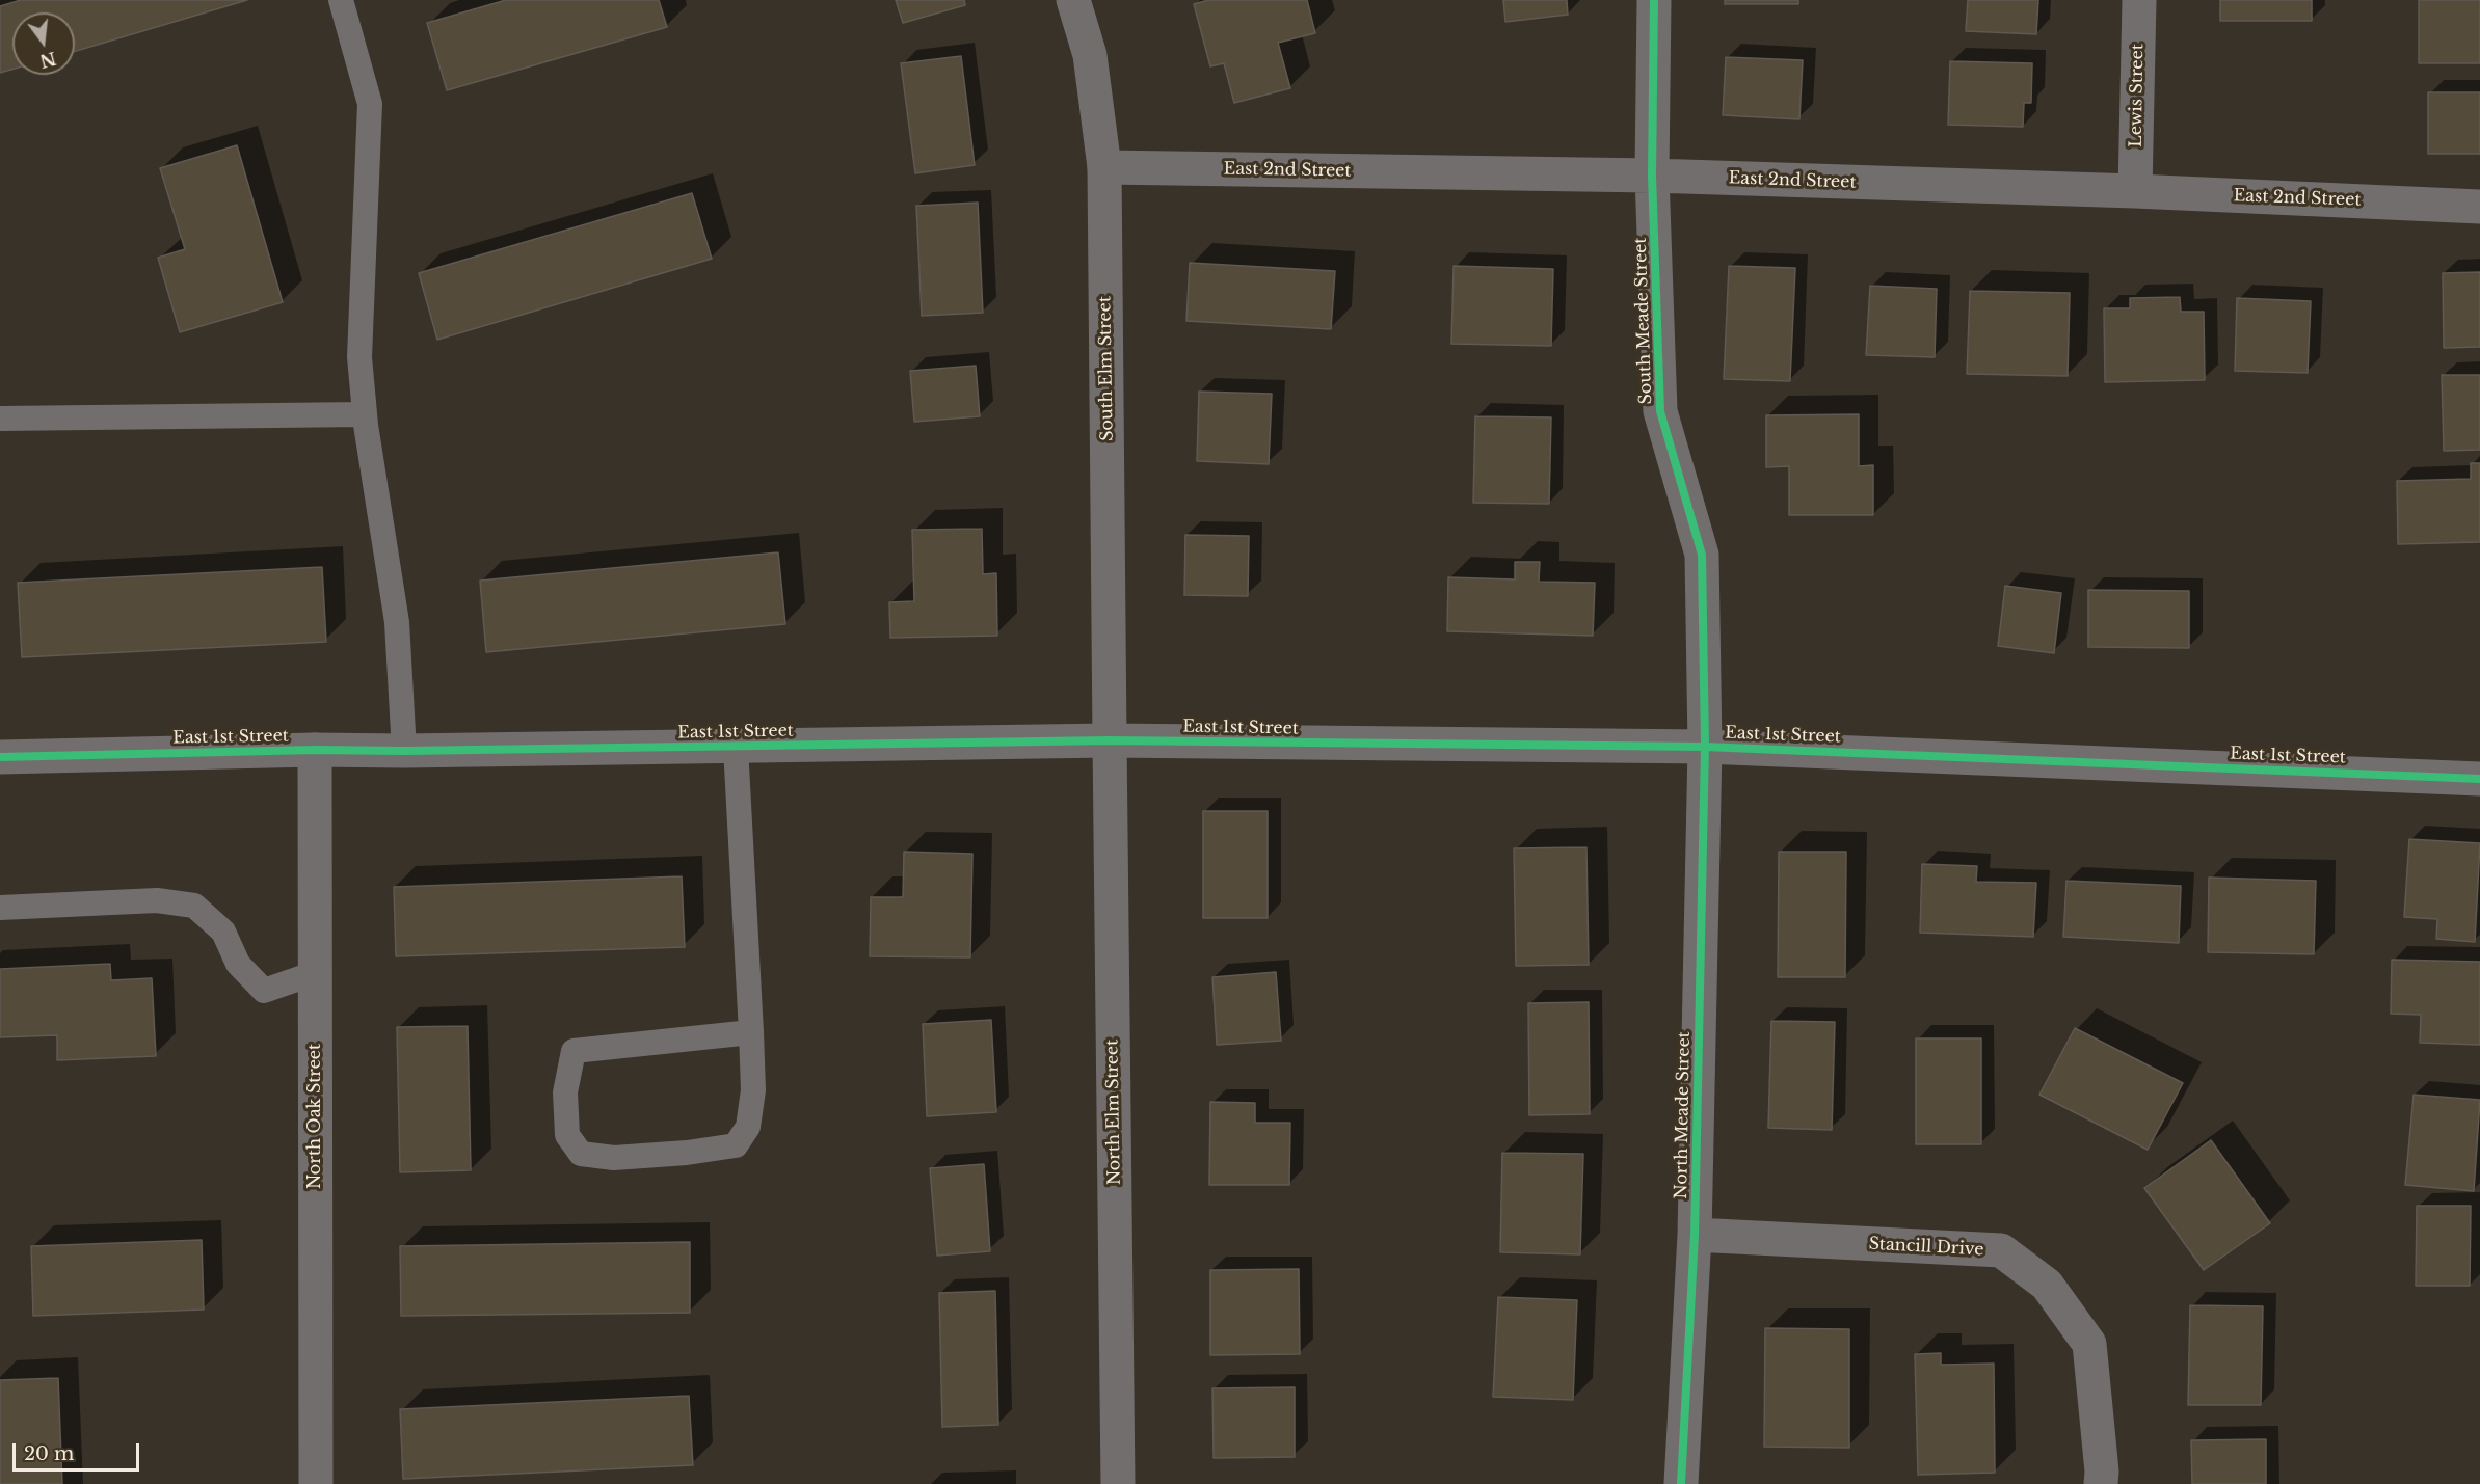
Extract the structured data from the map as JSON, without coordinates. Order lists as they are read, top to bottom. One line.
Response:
{"streets":{"street":["Lewis Street","East 2nd Street","South Meade Street","South Elm Street","East 1st Street","North Elm Street","North Meade Street","North Oak Street","Stancill Drive"]},"crossings":[["Lewis Street","East 2nd Street"],["East 2nd Street","South Meade Street"],["East 2nd Street","South Elm Street"],["South Meade Street","East 1st Street"],["South Meade Street","North Meade Street"],["South Elm Street","East 1st Street"],["South Elm Street","North Elm Street"],["East 1st Street","North Elm Street"],["East 1st Street","North Meade Street"],["East 1st Street","North Oak Street"],["North Meade Street","Stancill Drive"]],"scale_bar":"20 m","north":"bottom"}
